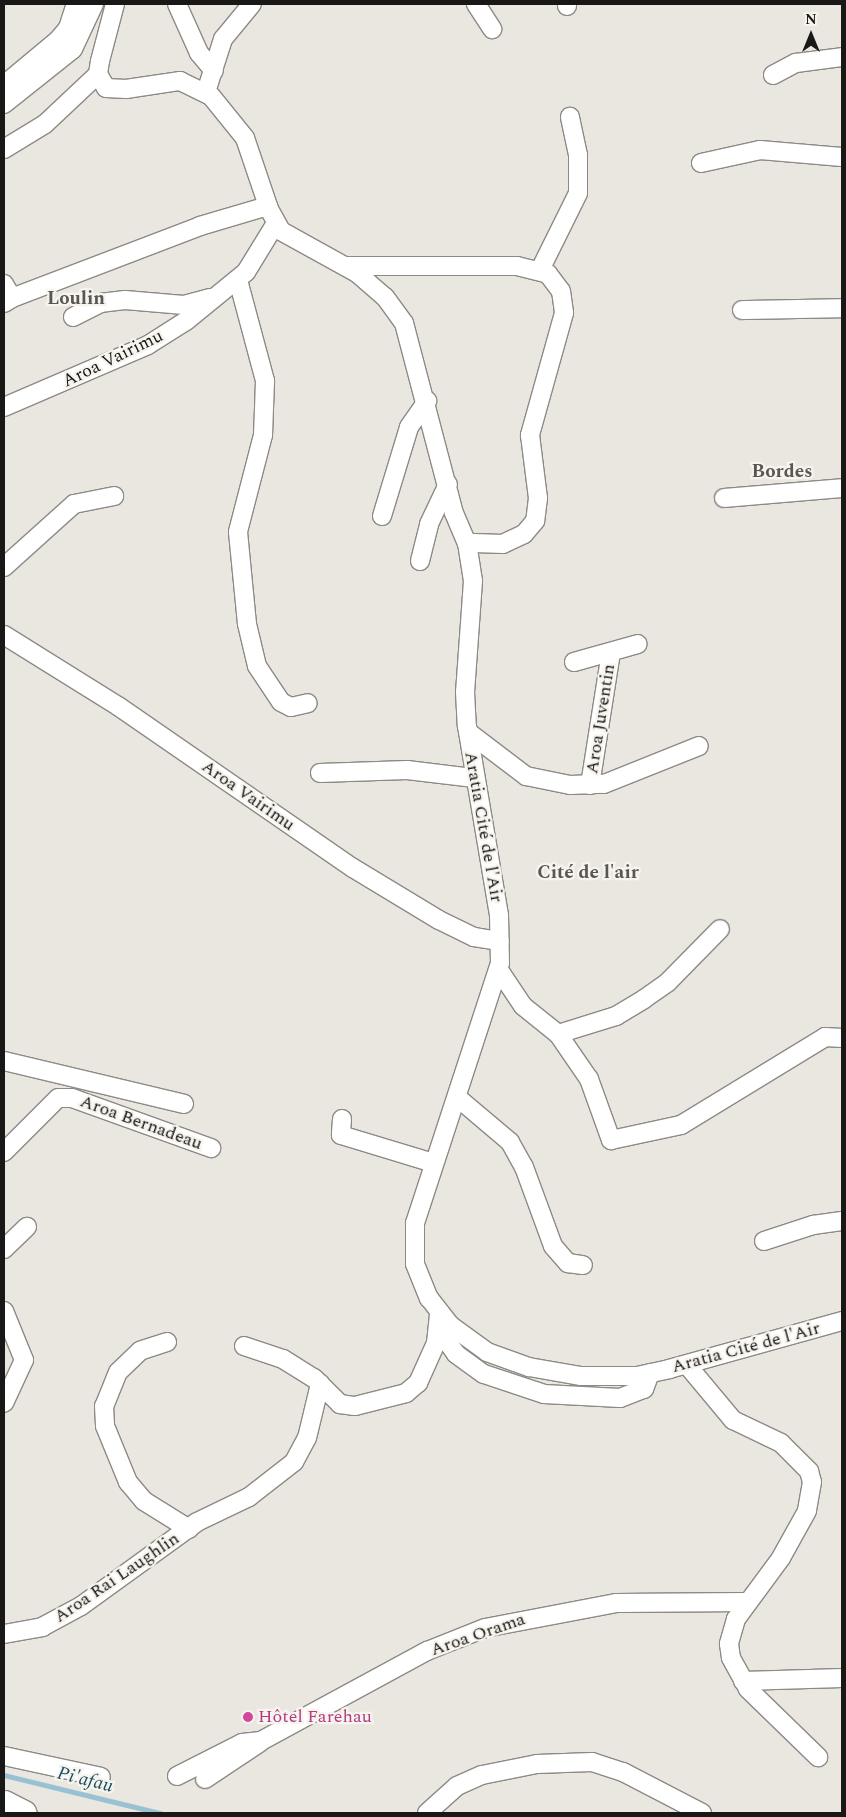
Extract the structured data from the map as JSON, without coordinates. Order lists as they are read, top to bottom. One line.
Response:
{"streets":{"street":["Aroa Vairimu","Aroa Juventin","Aratia Cité de l'Air","Aroa Bernadeau","Aroa Rai Laughlin","Aroa Orama"]},"crossings":[["Aroa Vairimu","Aratia Cité de l'Air"],["Aroa Juventin","Aratia Cité de l'Air"]],"districts":["Loulin","Bordes","Cité de l'air"],"water":["Pi'afau"],"places":["Hôtel Farehau"],"north":"top"}
